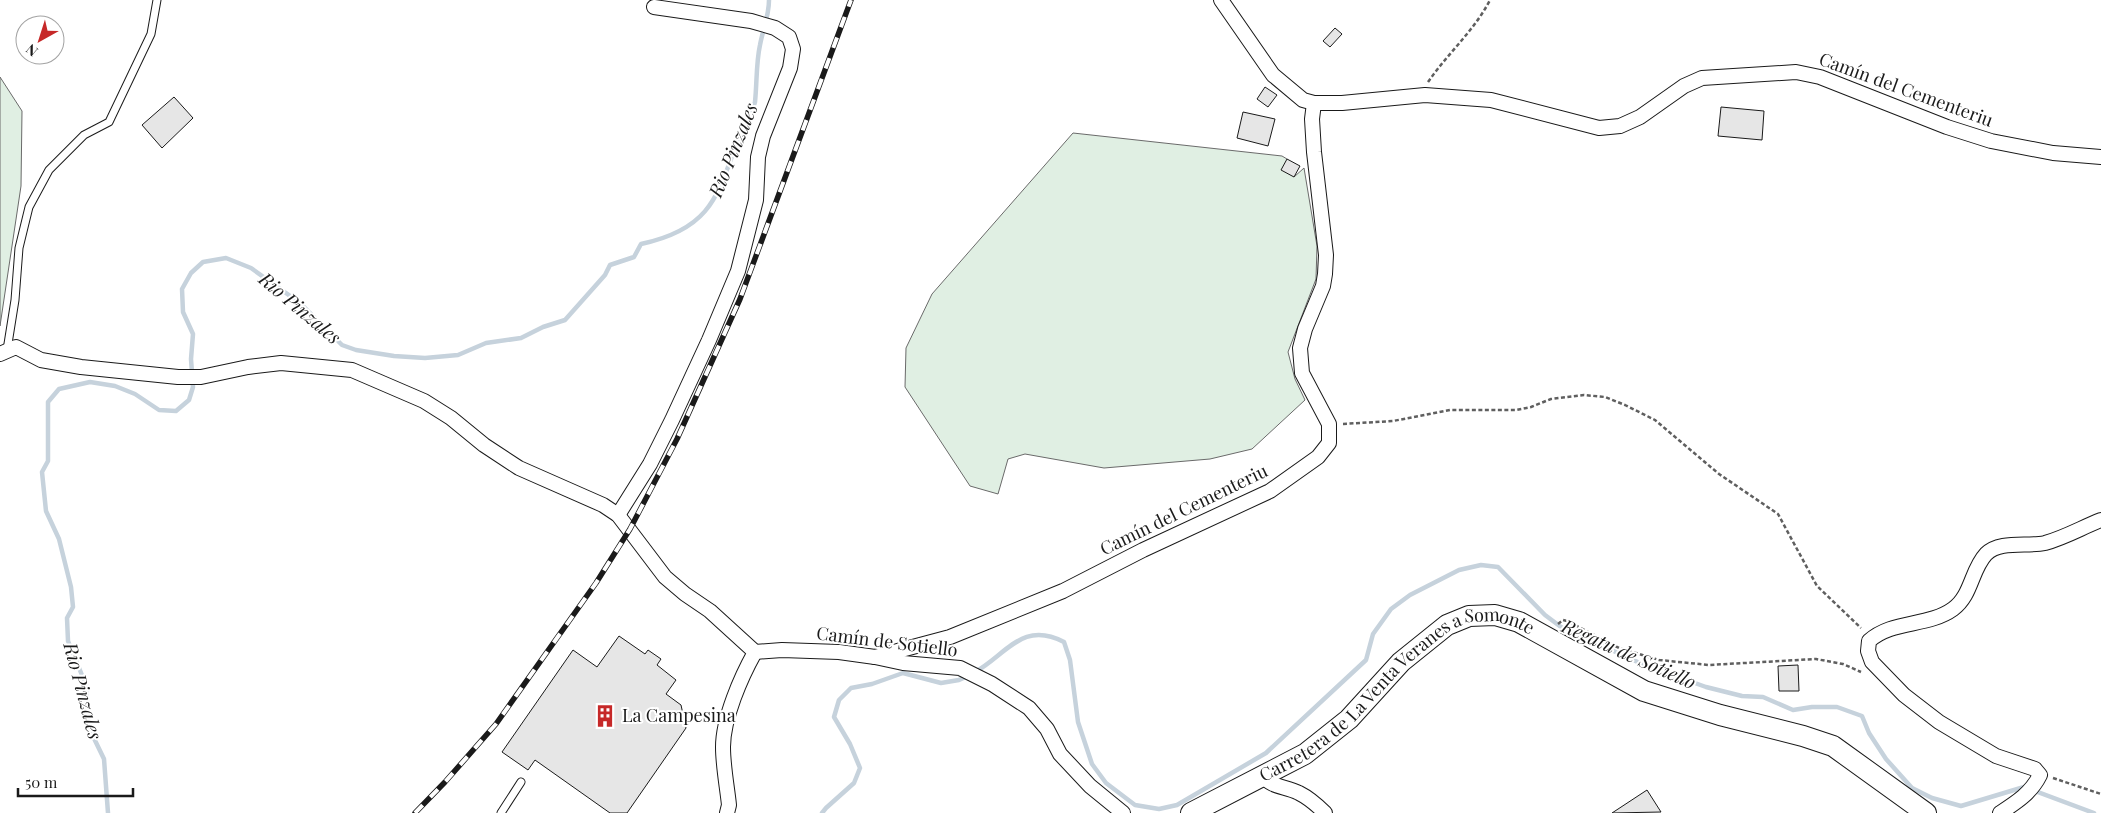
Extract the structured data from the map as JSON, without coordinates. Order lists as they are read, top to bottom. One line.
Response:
{"streets":{"street":["Camín del Cementeriu","Camín de Sotiello","Carretera de La Venta Veranes a Somonte"]},"crossings":[["Camín del Cementeriu","Camín de Sotiello"]],"water":["Rio Pinzales","Regatu de Sotiello"],"places":{"building":["La Campesina"]},"scale_bar":"50 m","north":"bottom left"}
